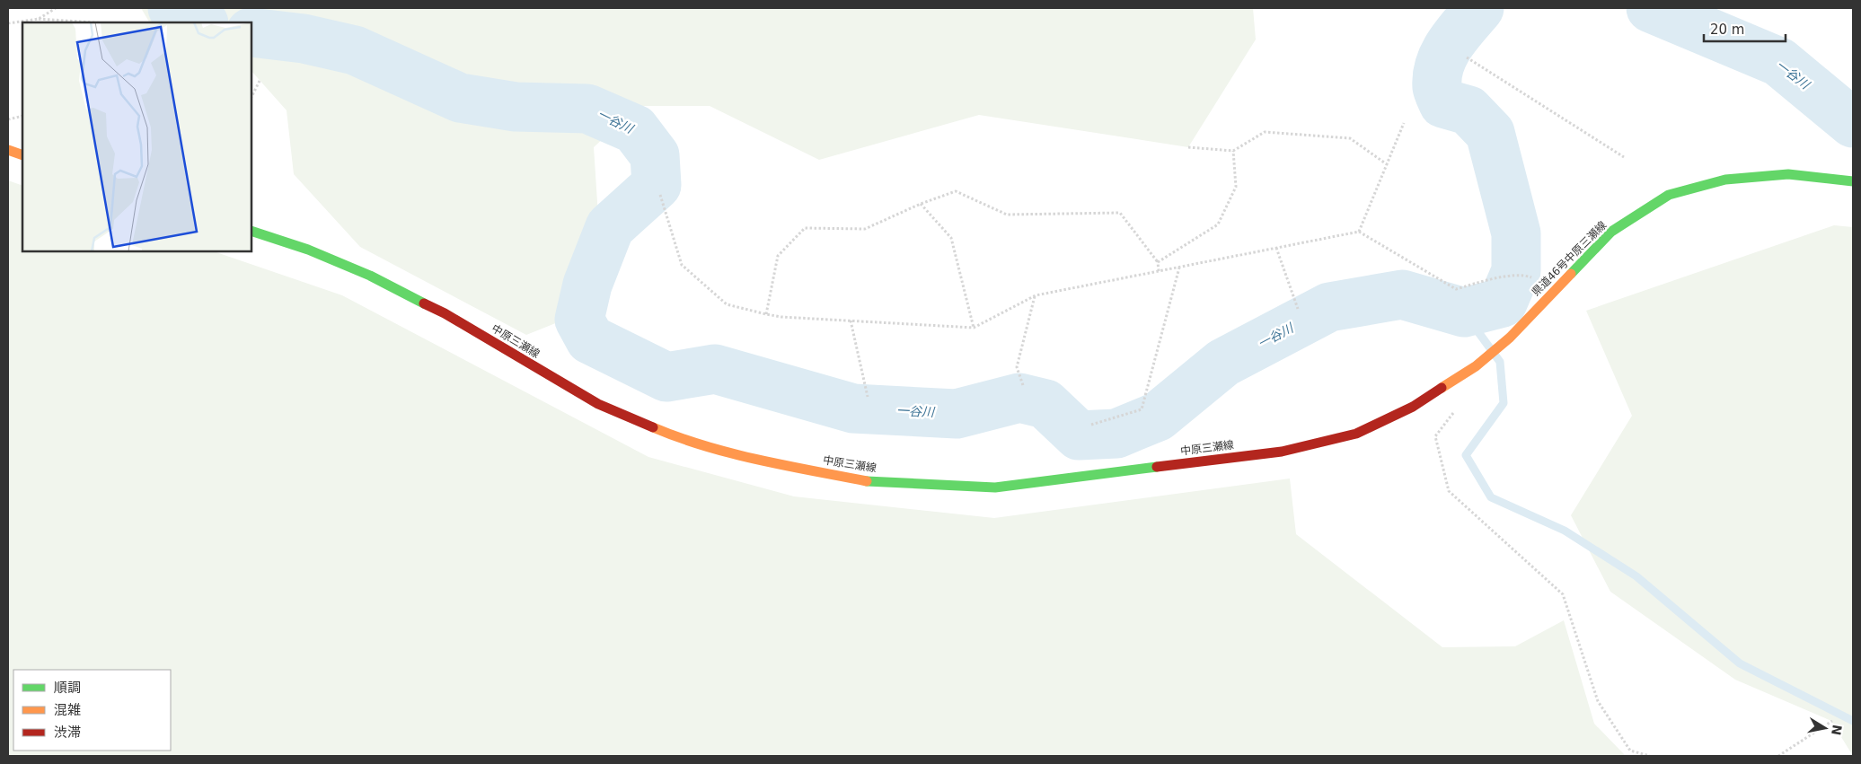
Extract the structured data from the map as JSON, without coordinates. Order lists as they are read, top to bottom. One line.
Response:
{"streets":{"main road":["県道46号中原三瀬線","中原三瀬線"]},"crossings":[["県道46号中原三瀬線","中原三瀬線"]],"water":["一谷川"],"legend":["順調","混雑","渋滞"],"scale_bar":"20 m","north":"right"}
